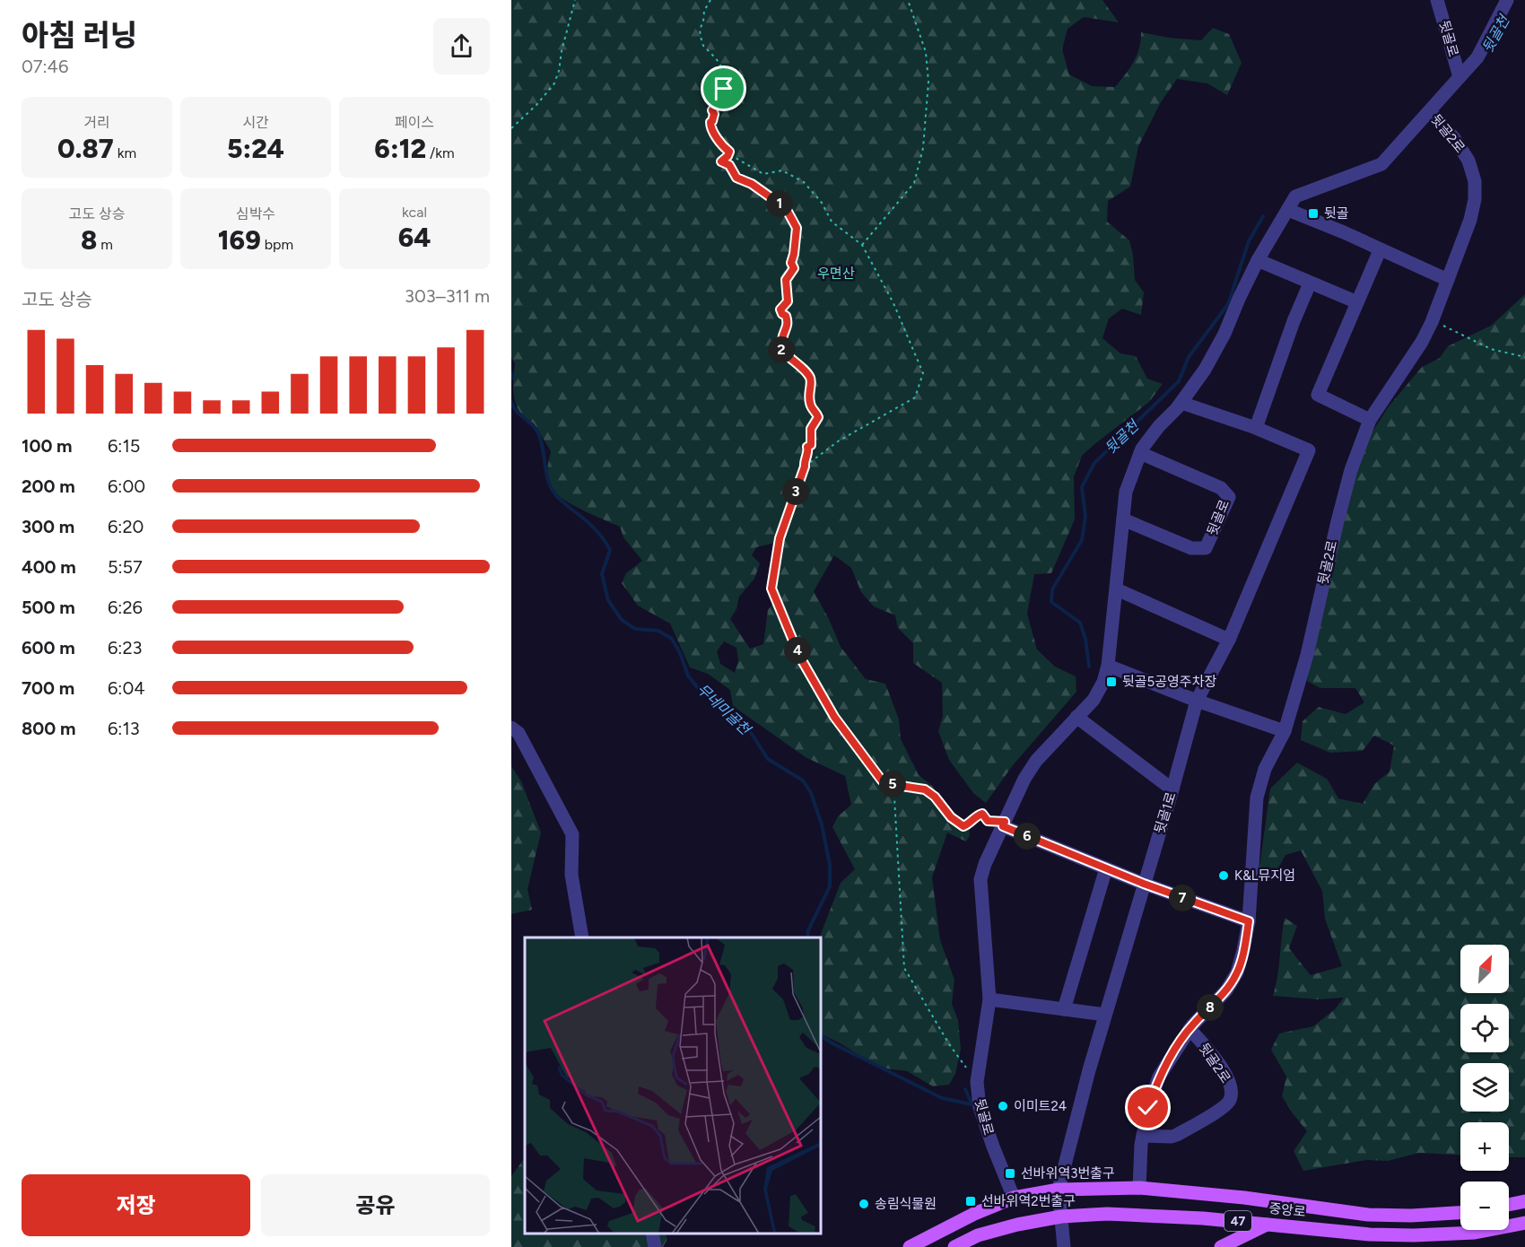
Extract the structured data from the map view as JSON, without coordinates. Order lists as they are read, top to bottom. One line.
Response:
{"streets":{"main road":["중앙로","47"],"street":["뒷골로","뒷골2로","뒷골1로"]},"crossings":[["뒷골로","뒷골2로"],["뒷골로","중앙로"],["뒷골2로","중앙로"],["뒷골1로","중앙로"]],"water":["뒷골천","무네미골천"],"parks":["우면산"],"places":{"transit":["뒷골","뒷골5공영주차장","선바위역3번출구","선바위역2번출구"],"other":["K&L뮤지엄","이미트24","송림식물원"]},"north":"top right","page":{"heading":["아침 러닝","07:46"],"stats":[["거리","0.87 km"],["시간","5:24"],["페이스","6:12 /km"],["고도 상승","8 m"],["심박수","169 bpm"],["kcal","64"]],"pins":["1","2","3","4","5","6","7","8"],"chart":["고도 상승","303–311 m"],"list":[{"name":"100 m","note":"6:15"},{"name":"200 m","note":"6:00"},{"name":"300 m","note":"6:20"},{"name":"400 m","note":"5:57"},{"name":"500 m","note":"6:26"},{"name":"600 m","note":"6:23"},{"name":"700 m","note":"6:04"},{"name":"800 m","note":"6:13"}],"map_buttons":["+","−"],"buttons":["저장","공유"]}}
